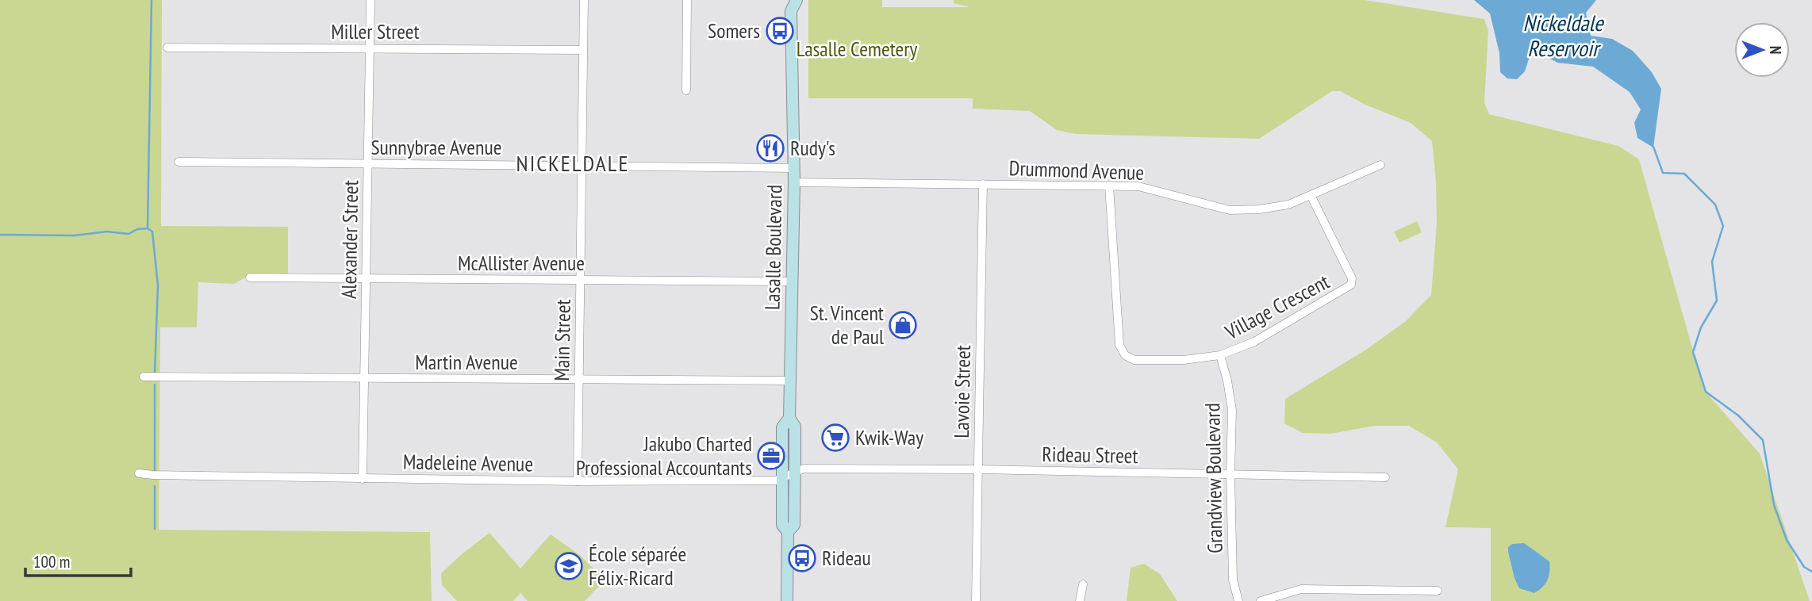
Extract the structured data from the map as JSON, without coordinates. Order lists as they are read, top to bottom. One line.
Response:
{"streets":{"main road":["Lasalle Boulevard"],"street":["Miller Street","Sunnybrae Avenue","Drummond Avenue","Alexander Street","McAllister Avenue","Village Crescent","Main Street","Martin Avenue","Lavoie Street","Rideau Street","Madeleine Avenue","Grandview Boulevard"]},"crossings":[["Miller Street","Alexander Street"],["Miller Street","Main Street"],["Sunnybrae Avenue","Alexander Street"],["Sunnybrae Avenue","Lasalle Boulevard"],["Sunnybrae Avenue","Main Street"],["Drummond Avenue","Lasalle Boulevard"],["Drummond Avenue","Village Crescent"],["Drummond Avenue","Lavoie Street"],["Alexander Street","McAllister Avenue"],["Alexander Street","Martin Avenue"],["Alexander Street","Madeleine Avenue"],["Lasalle Boulevard","McAllister Avenue"],["Lasalle Boulevard","Martin Avenue"],["Lasalle Boulevard","Rideau Street"],["Lasalle Boulevard","Madeleine Avenue"],["McAllister Avenue","Main Street"],["Village Crescent","Grandview Boulevard"],["Main Street","Martin Avenue"],["Main Street","Madeleine Avenue"],["Lavoie Street","Rideau Street"],["Rideau Street","Madeleine Avenue"],["Rideau Street","Grandview Boulevard"]],"districts":["NICKELDALE"],"water":["Nickeldale Reservoir"],"parks":["Lasalle Cemetery"],"places":{"bus stop":["Somers","Rideau"],"restaurant":["Rudy's"],"shop":["St. Vincent de Paul"],"supermarket":["Kwik-Way"],"office":["Jakubo Charted Professional Accountants"],"school or university":["École séparée Félix-Ricard"]},"scale_bar":"100 m","north":"right"}
